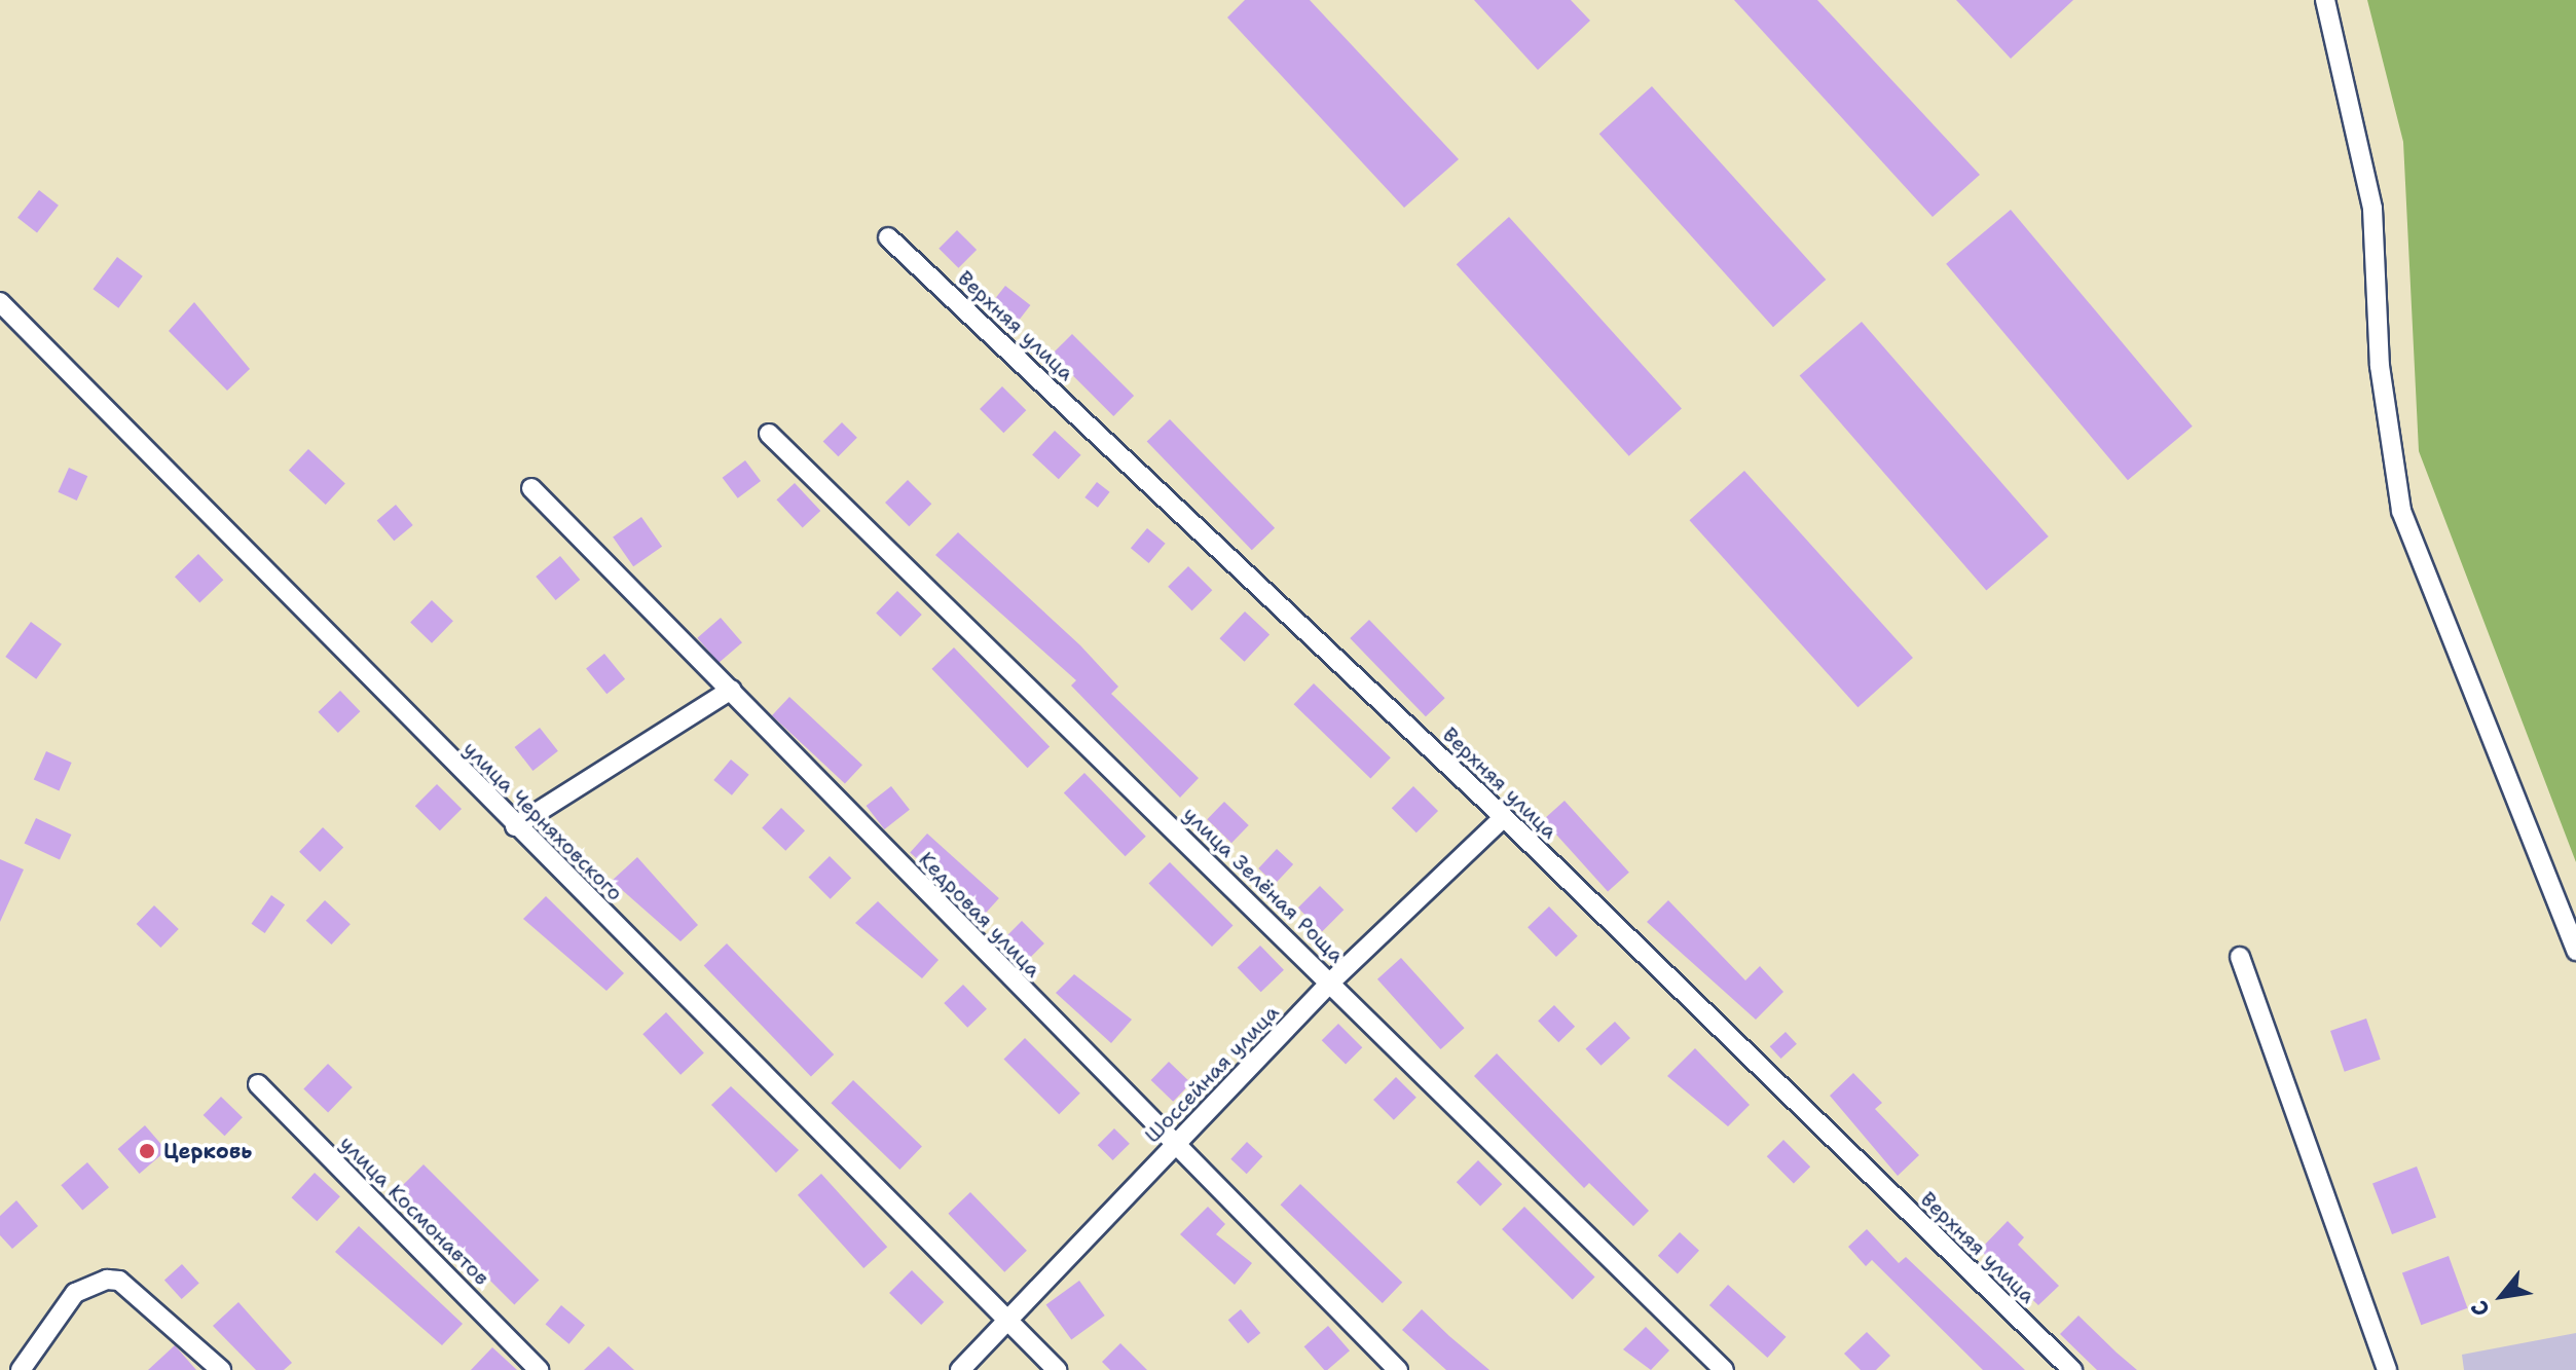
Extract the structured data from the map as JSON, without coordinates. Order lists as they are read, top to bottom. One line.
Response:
{"streets":{"street":["Верхняя улица","улица Черняховского","улица Зелёная Роща","Кедровая улица","Шоссейная улица","улица Космонавтов"]},"crossings":[["Верхняя улица","Шоссейная улица"],["улица Черняховского","Шоссейная улица"],["улица Зелёная Роща","Шоссейная улица"],["Кедровая улица","Шоссейная улица"]],"places":["Церковь"],"north":"bottom left"}
